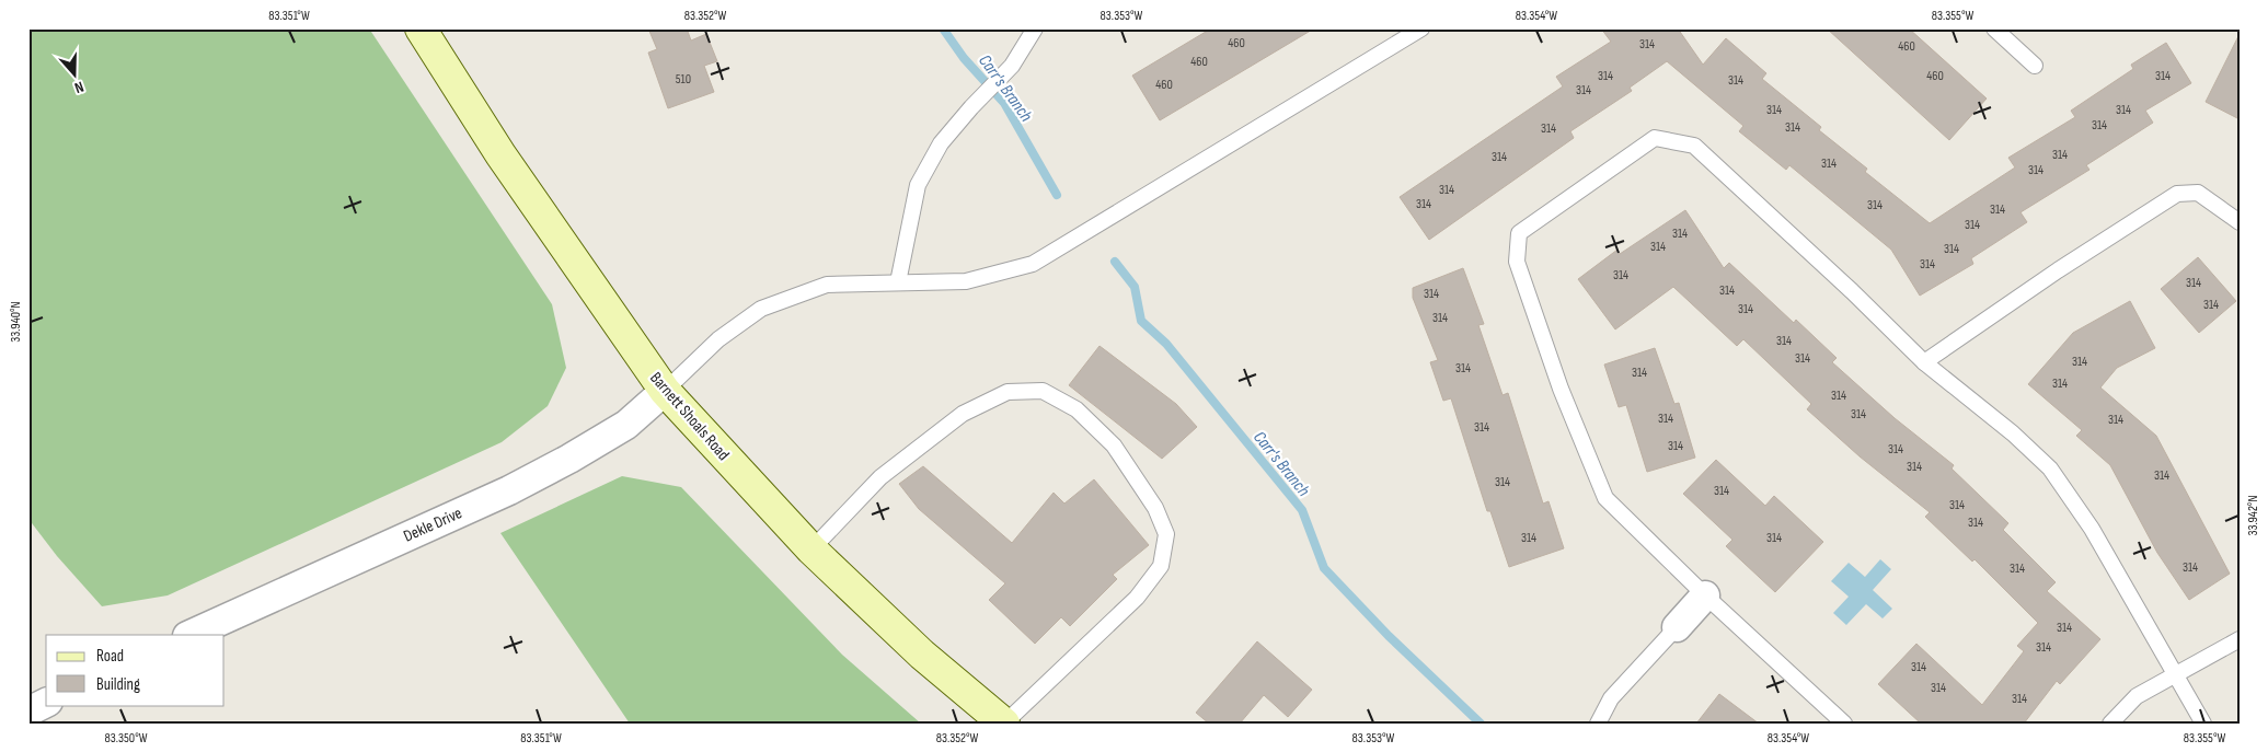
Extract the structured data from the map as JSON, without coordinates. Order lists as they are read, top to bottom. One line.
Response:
{"streets":{"main road":["Barnett Shoals Road"],"street":["Dekle Drive"]},"crossings":[["Barnett Shoals Road","Dekle Drive"]],"water":["Carr's Branch"],"house_numbers":["460","314","460","460","314","460","314","510","314","460","314","314","314","314","314","314","314","314","314","314","314","314","314","314","314","314","314","314","314","314","314","314","314","314","314","314","314","314","314","314","314","314","314","314","314","314","314","314","314","314","314","314","314","314","314","314","314","314","314","314","314","314","314","314"],"legend":["Road","Building"],"north":"bottom","coordinates":["83.351°W","83.352°W","83.353°W","83.354°W","83.355°W","33.940°N","33.942°N","83.350°W"]}
